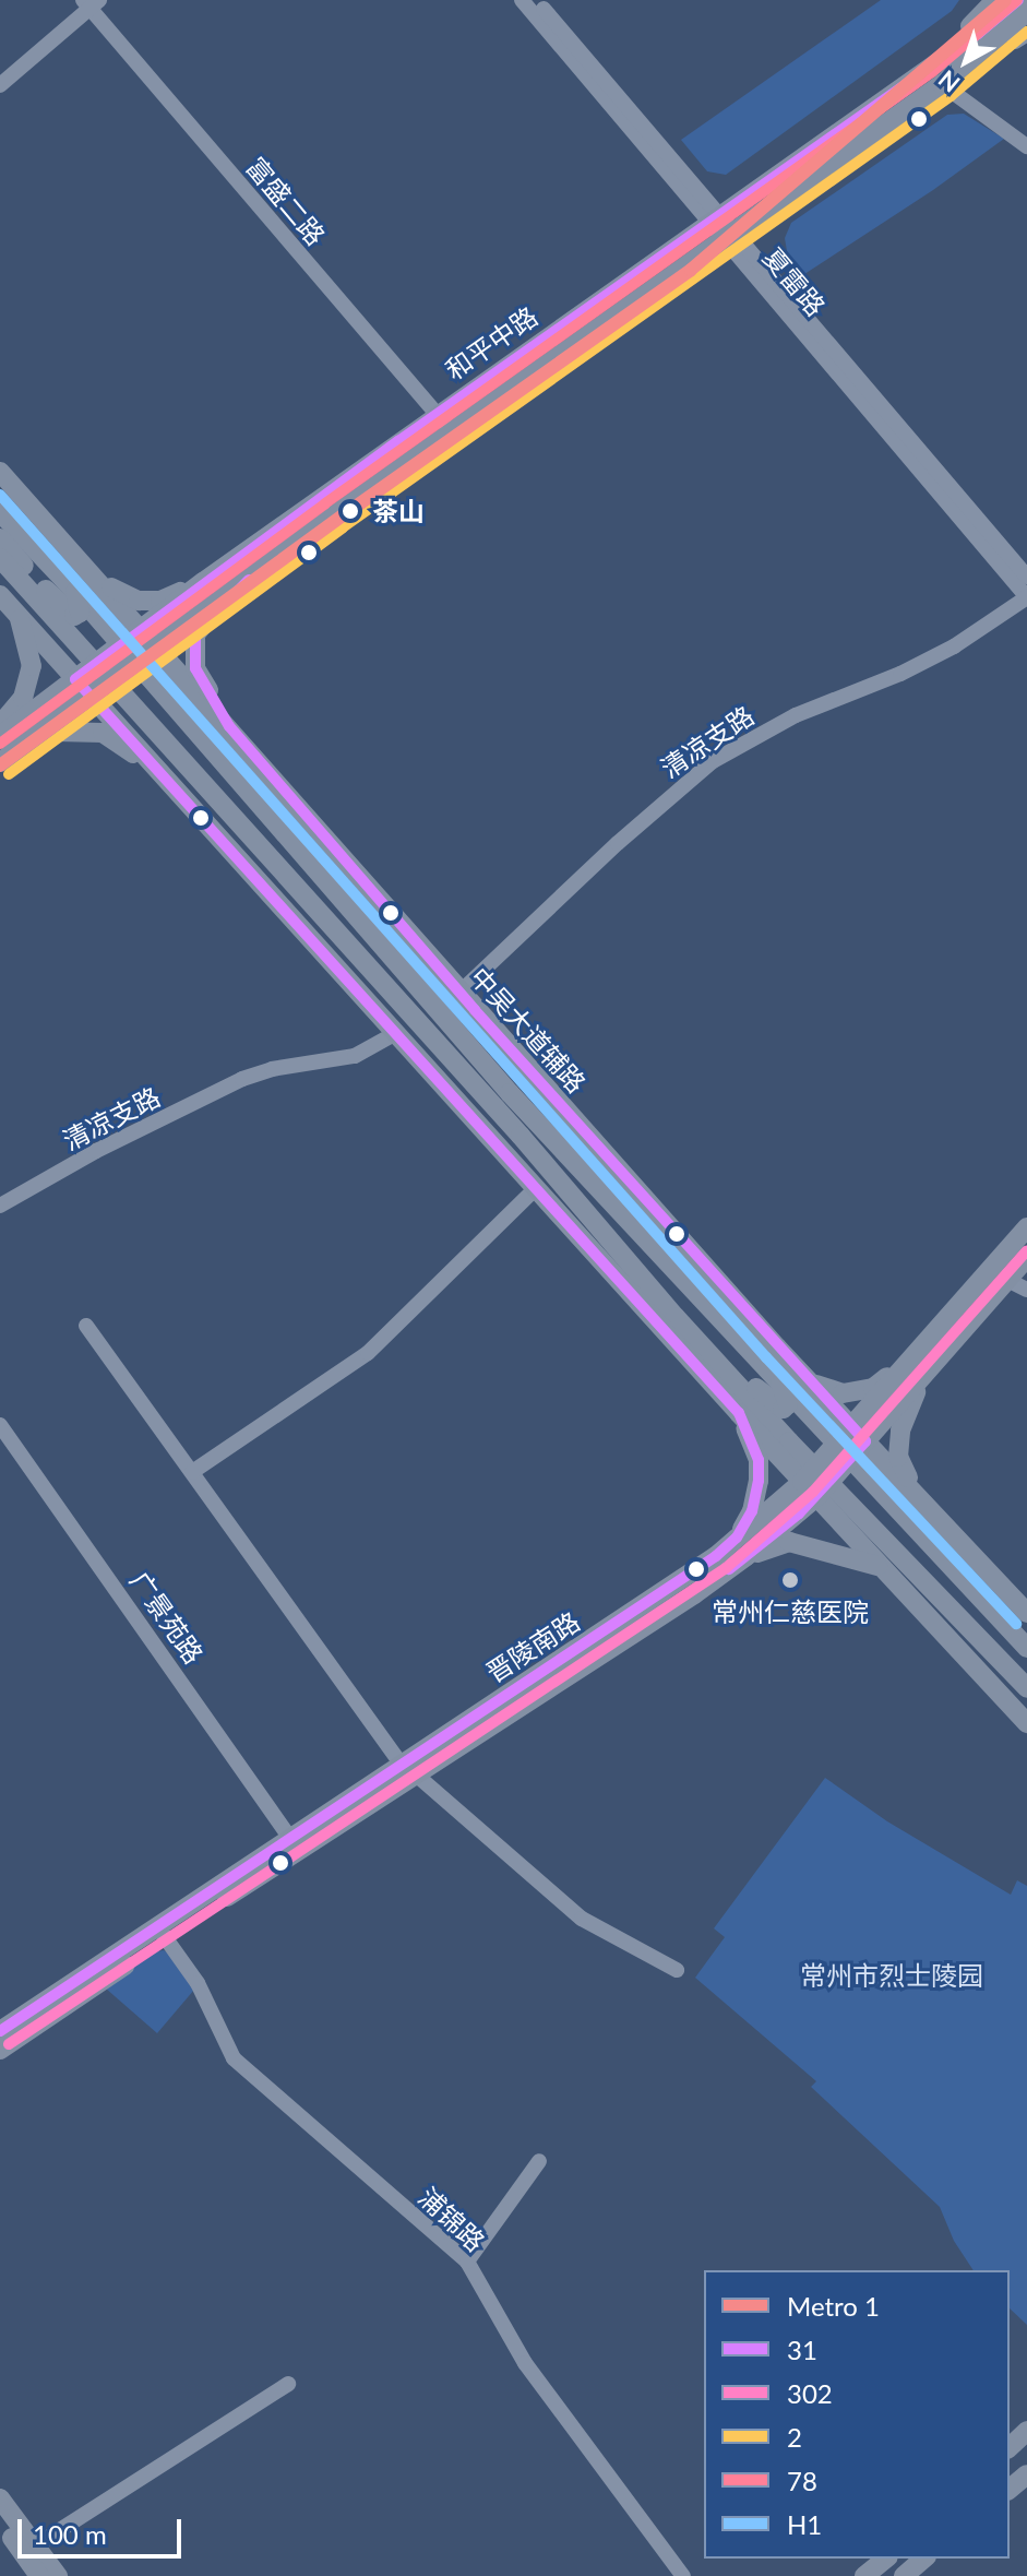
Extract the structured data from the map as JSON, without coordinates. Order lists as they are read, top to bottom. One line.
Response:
{"streets":{"main road":["和平中路","中吴大道辅路","晋陵南路"],"street":["富盛二路","夏雷路","清凉支路","广景苑路","浦锦路"]},"crossings":[["富盛二路","和平中路"],["夏雷路","和平中路"],["夏雷路","清凉支路"],["和平中路","中吴大道辅路"],["清凉支路","中吴大道辅路"],["中吴大道辅路","晋陵南路"],["广景苑路","晋陵南路"],["晋陵南路","浦锦路"]],"parks":["常州市烈士陵园"],"places":["茶山","常州仁慈医院"],"lines":["metro line 1","transit line 31","transit line 78","transit line 2","transit line H1","transit line 302"],"legend":["Metro 1","31","302","2","78","H1"],"scale_bar":"100 m","north":"bottom left"}
